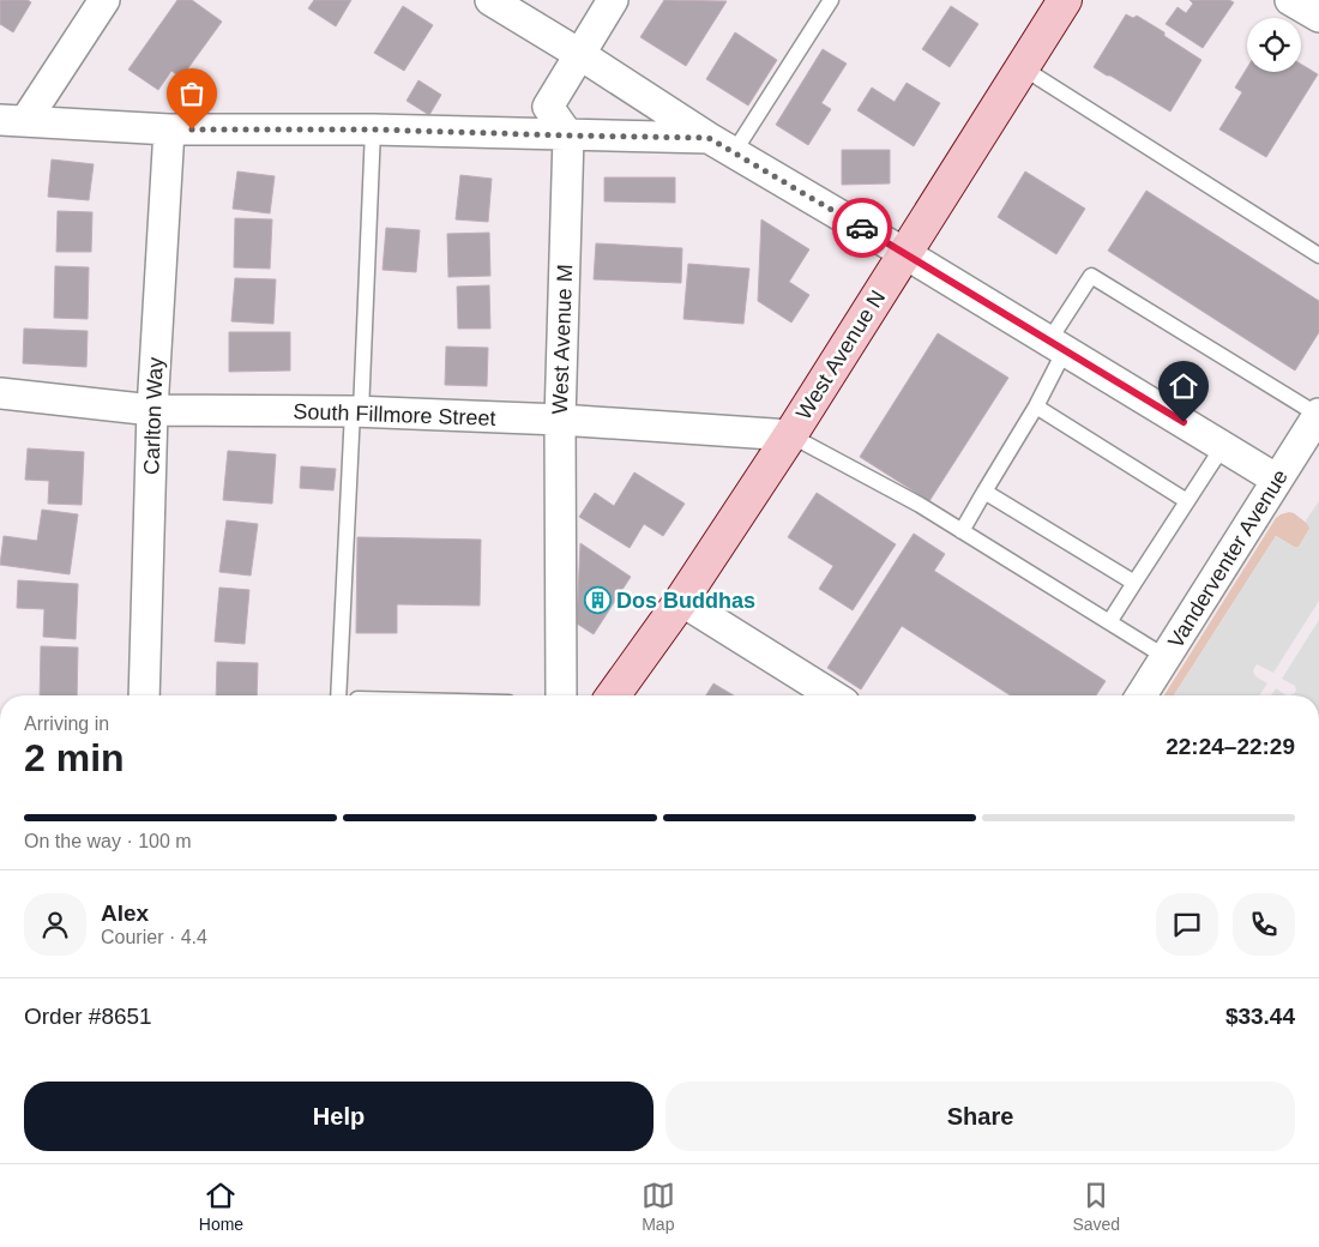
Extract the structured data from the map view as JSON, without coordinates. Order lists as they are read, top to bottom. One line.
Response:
{"streets":{"main road":["West Avenue N"],"street":["West Avenue M","South Fillmore Street","Carlton Way","Vanderventer Avenue"]},"crossings":[["West Avenue M","South Fillmore Street"],["West Avenue N","South Fillmore Street"],["South Fillmore Street","Carlton Way"]],"places":{"building":["Dos Buddhas"]},"page":{"heading":["2 min","Arriving in","22:24–22:29"],"panel":["Alex","Courier · 4.4","Order #8651","$33.44"],"bar":"On the way · 100 m","buttons":["Help","Share"],"tabs":["Home","Map","Saved"]}}
